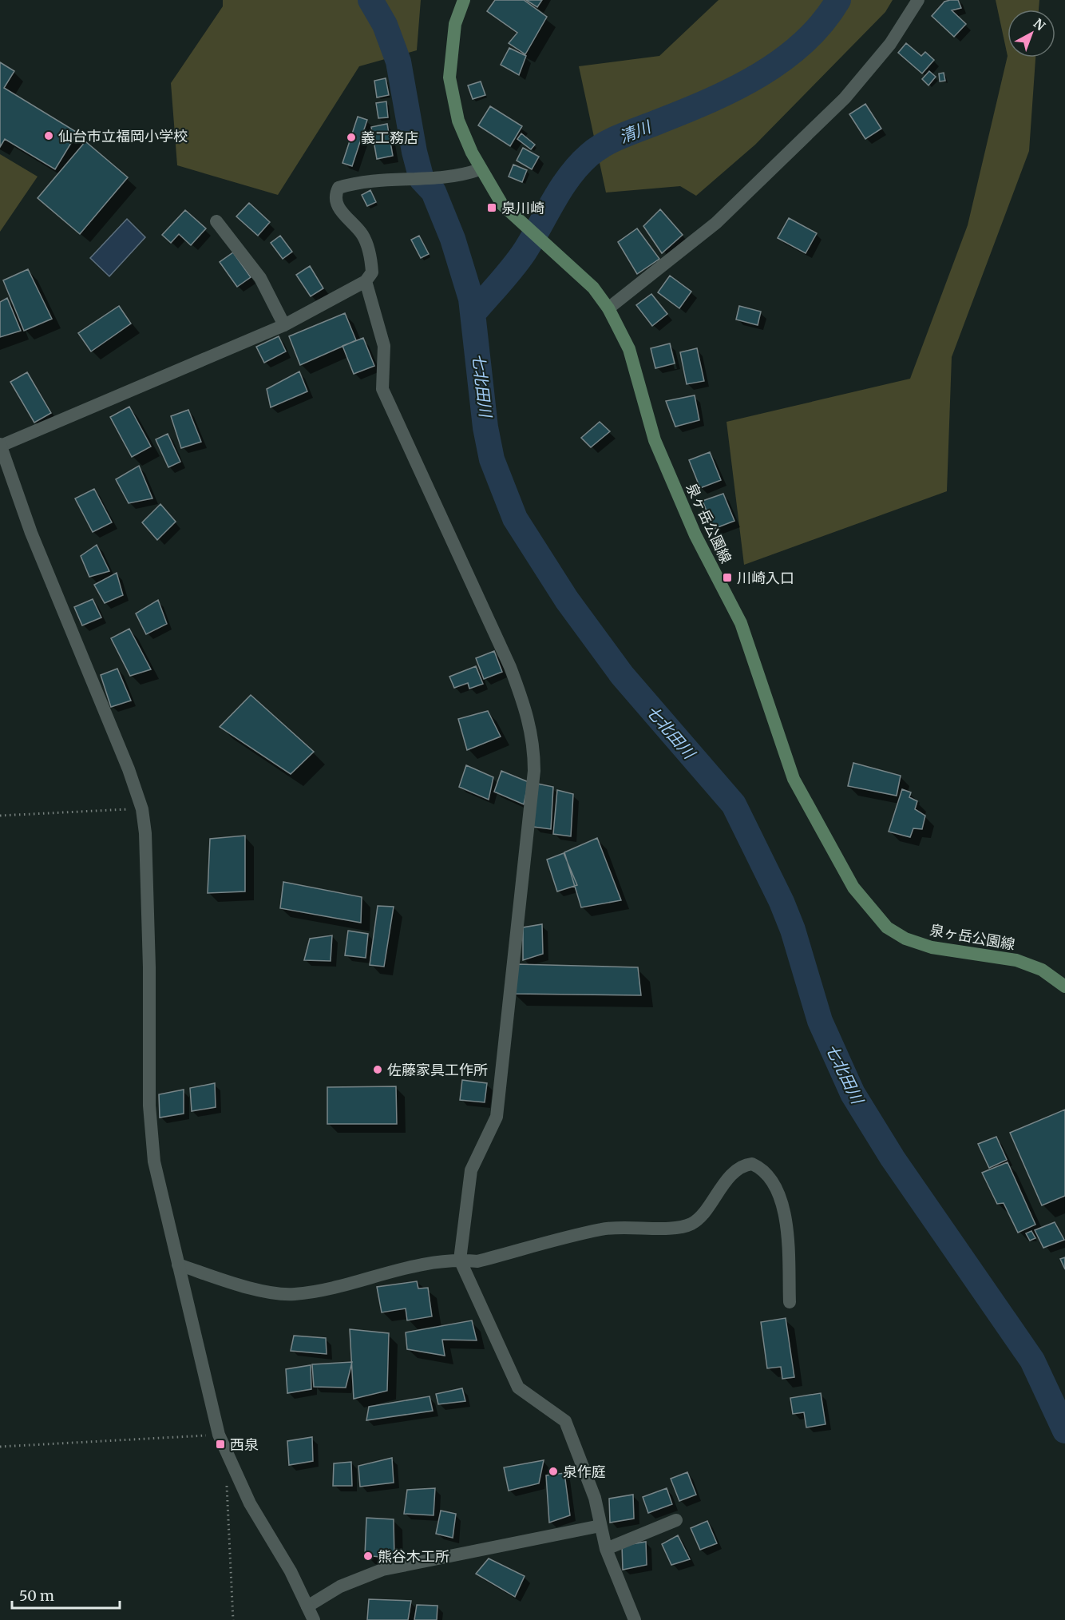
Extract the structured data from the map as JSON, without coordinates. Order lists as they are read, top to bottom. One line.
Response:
{"streets":{"main road":["泉ヶ岳公園線"]},"water":["清川","七北田川"],"places":{"other":["仙台市立福岡小学校","義工務店","佐藤家具工作所","泉作庭","熊谷木工所"],"transit":["泉川崎","川崎入口","西泉"]},"scale_bar":"50 m","north":"top right"}
